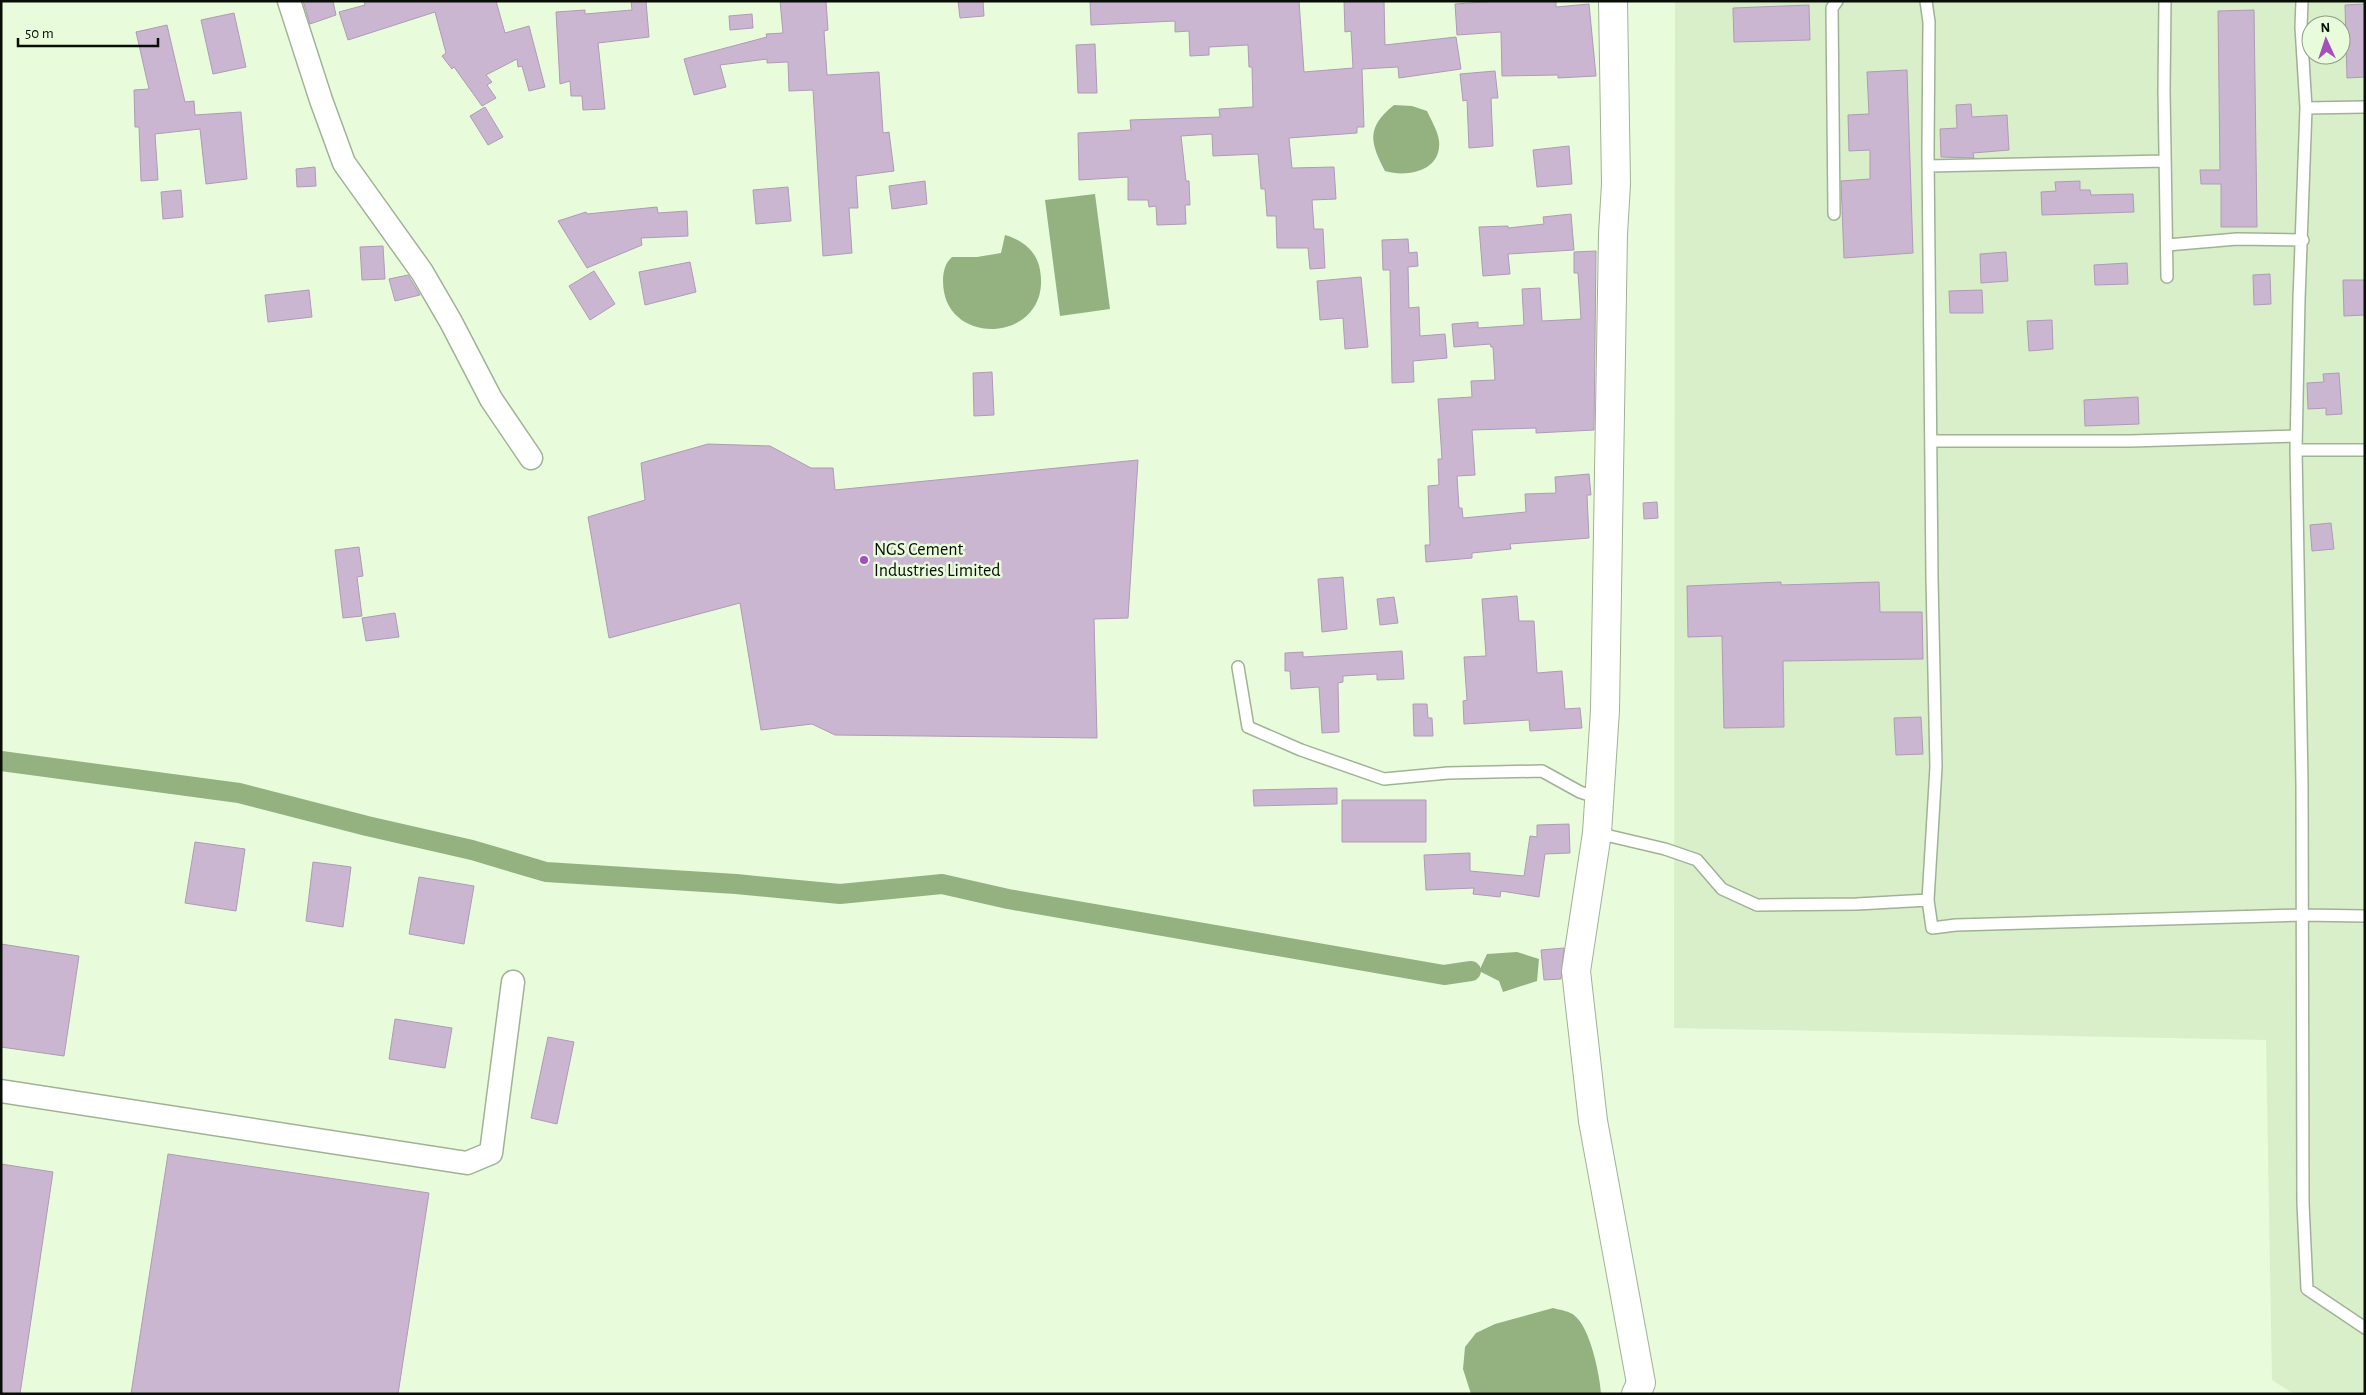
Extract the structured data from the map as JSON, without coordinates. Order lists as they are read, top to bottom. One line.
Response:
{"places":["NGS Cement Industries Limited"],"scale_bar":"50 m","north":"top"}
